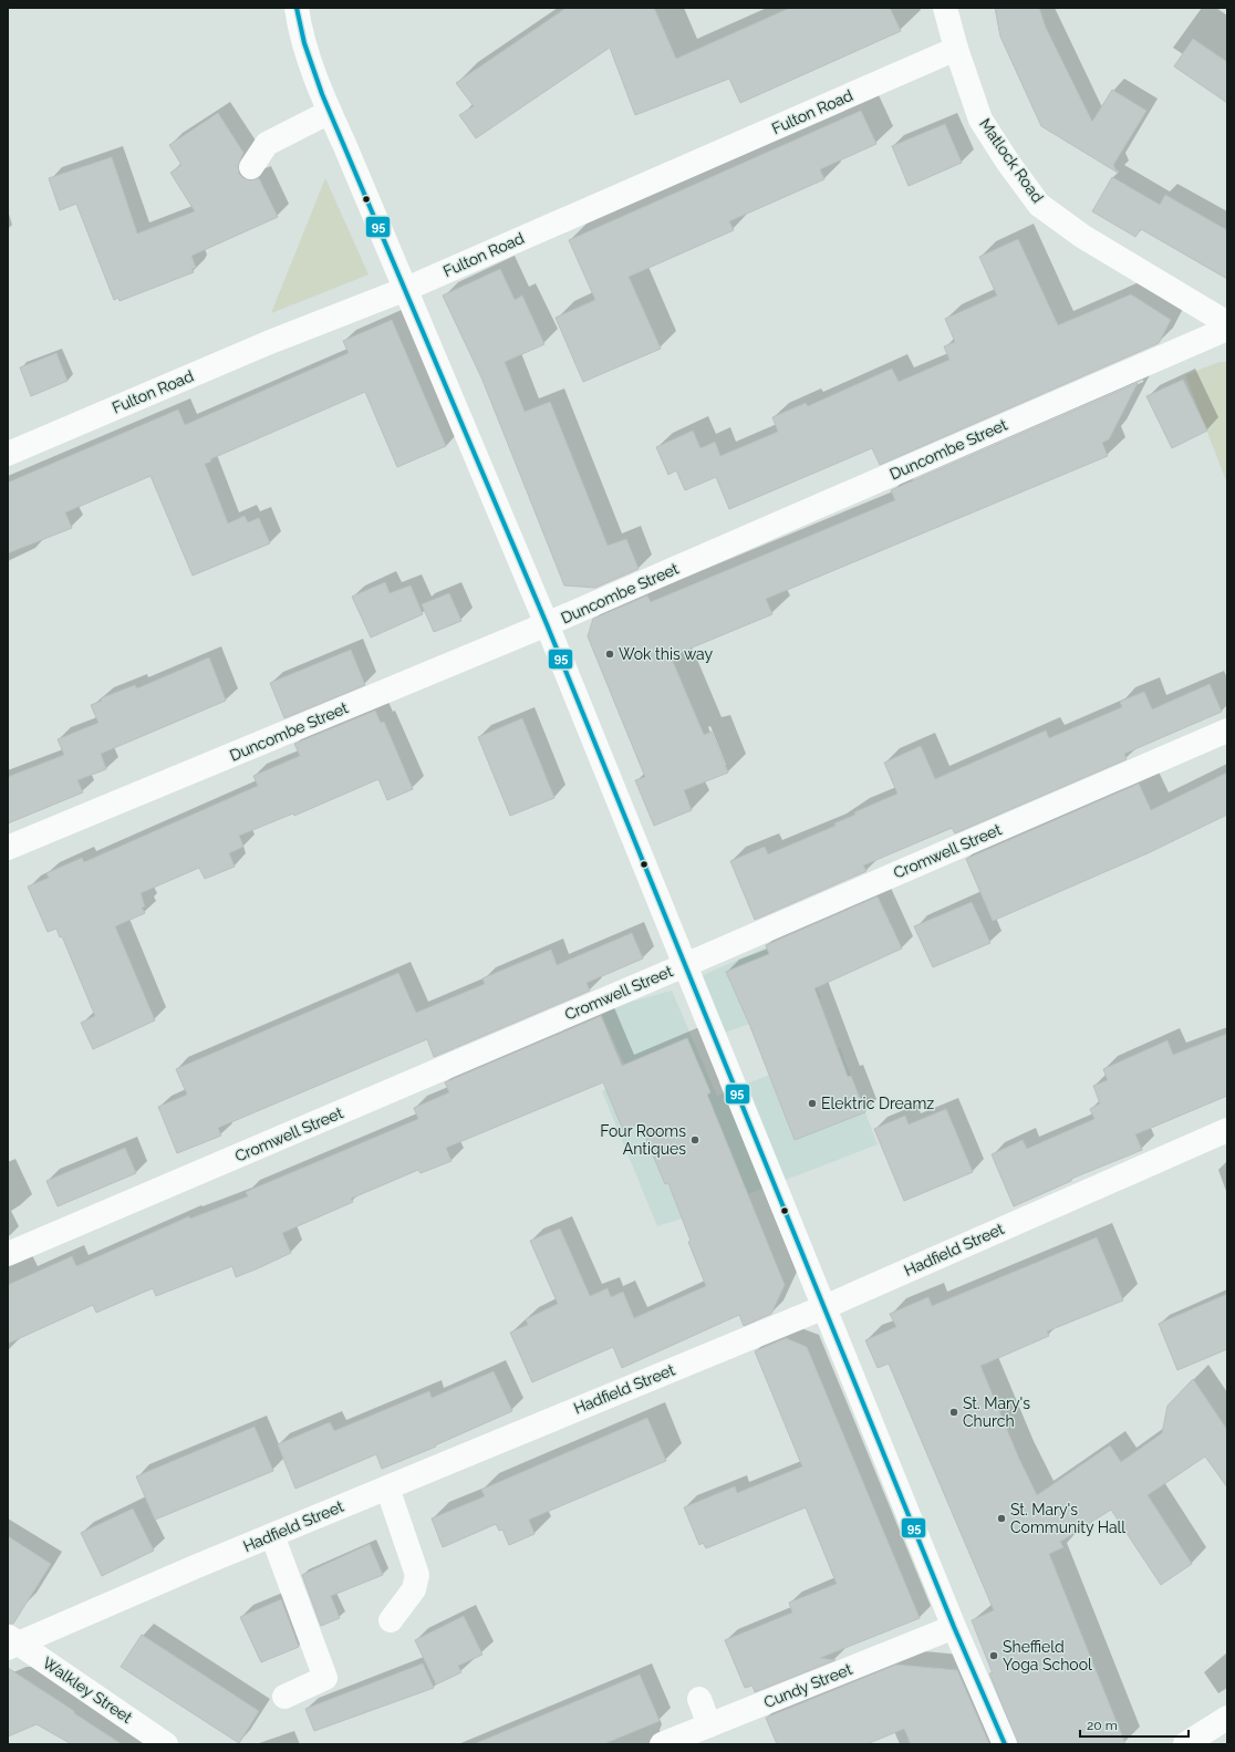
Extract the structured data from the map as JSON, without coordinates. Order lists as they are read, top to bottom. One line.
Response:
{"streets":{"street":["Fulton Road","Matlock Road","Duncombe Street","Cromwell Street","Hadfield Street","Cundy Street","Walkley Street"]},"crossings":[["Fulton Road","Matlock Road"],["Hadfield Street","Walkley Street"]],"places":["Wok this way","Elektric Dreamz","Four Rooms Antiques","St. Mary's Church","St. Mary's Community Hall","Sheffield Yoga School"],"lines":["transit line 95"],"scale_bar":"20 m"}
